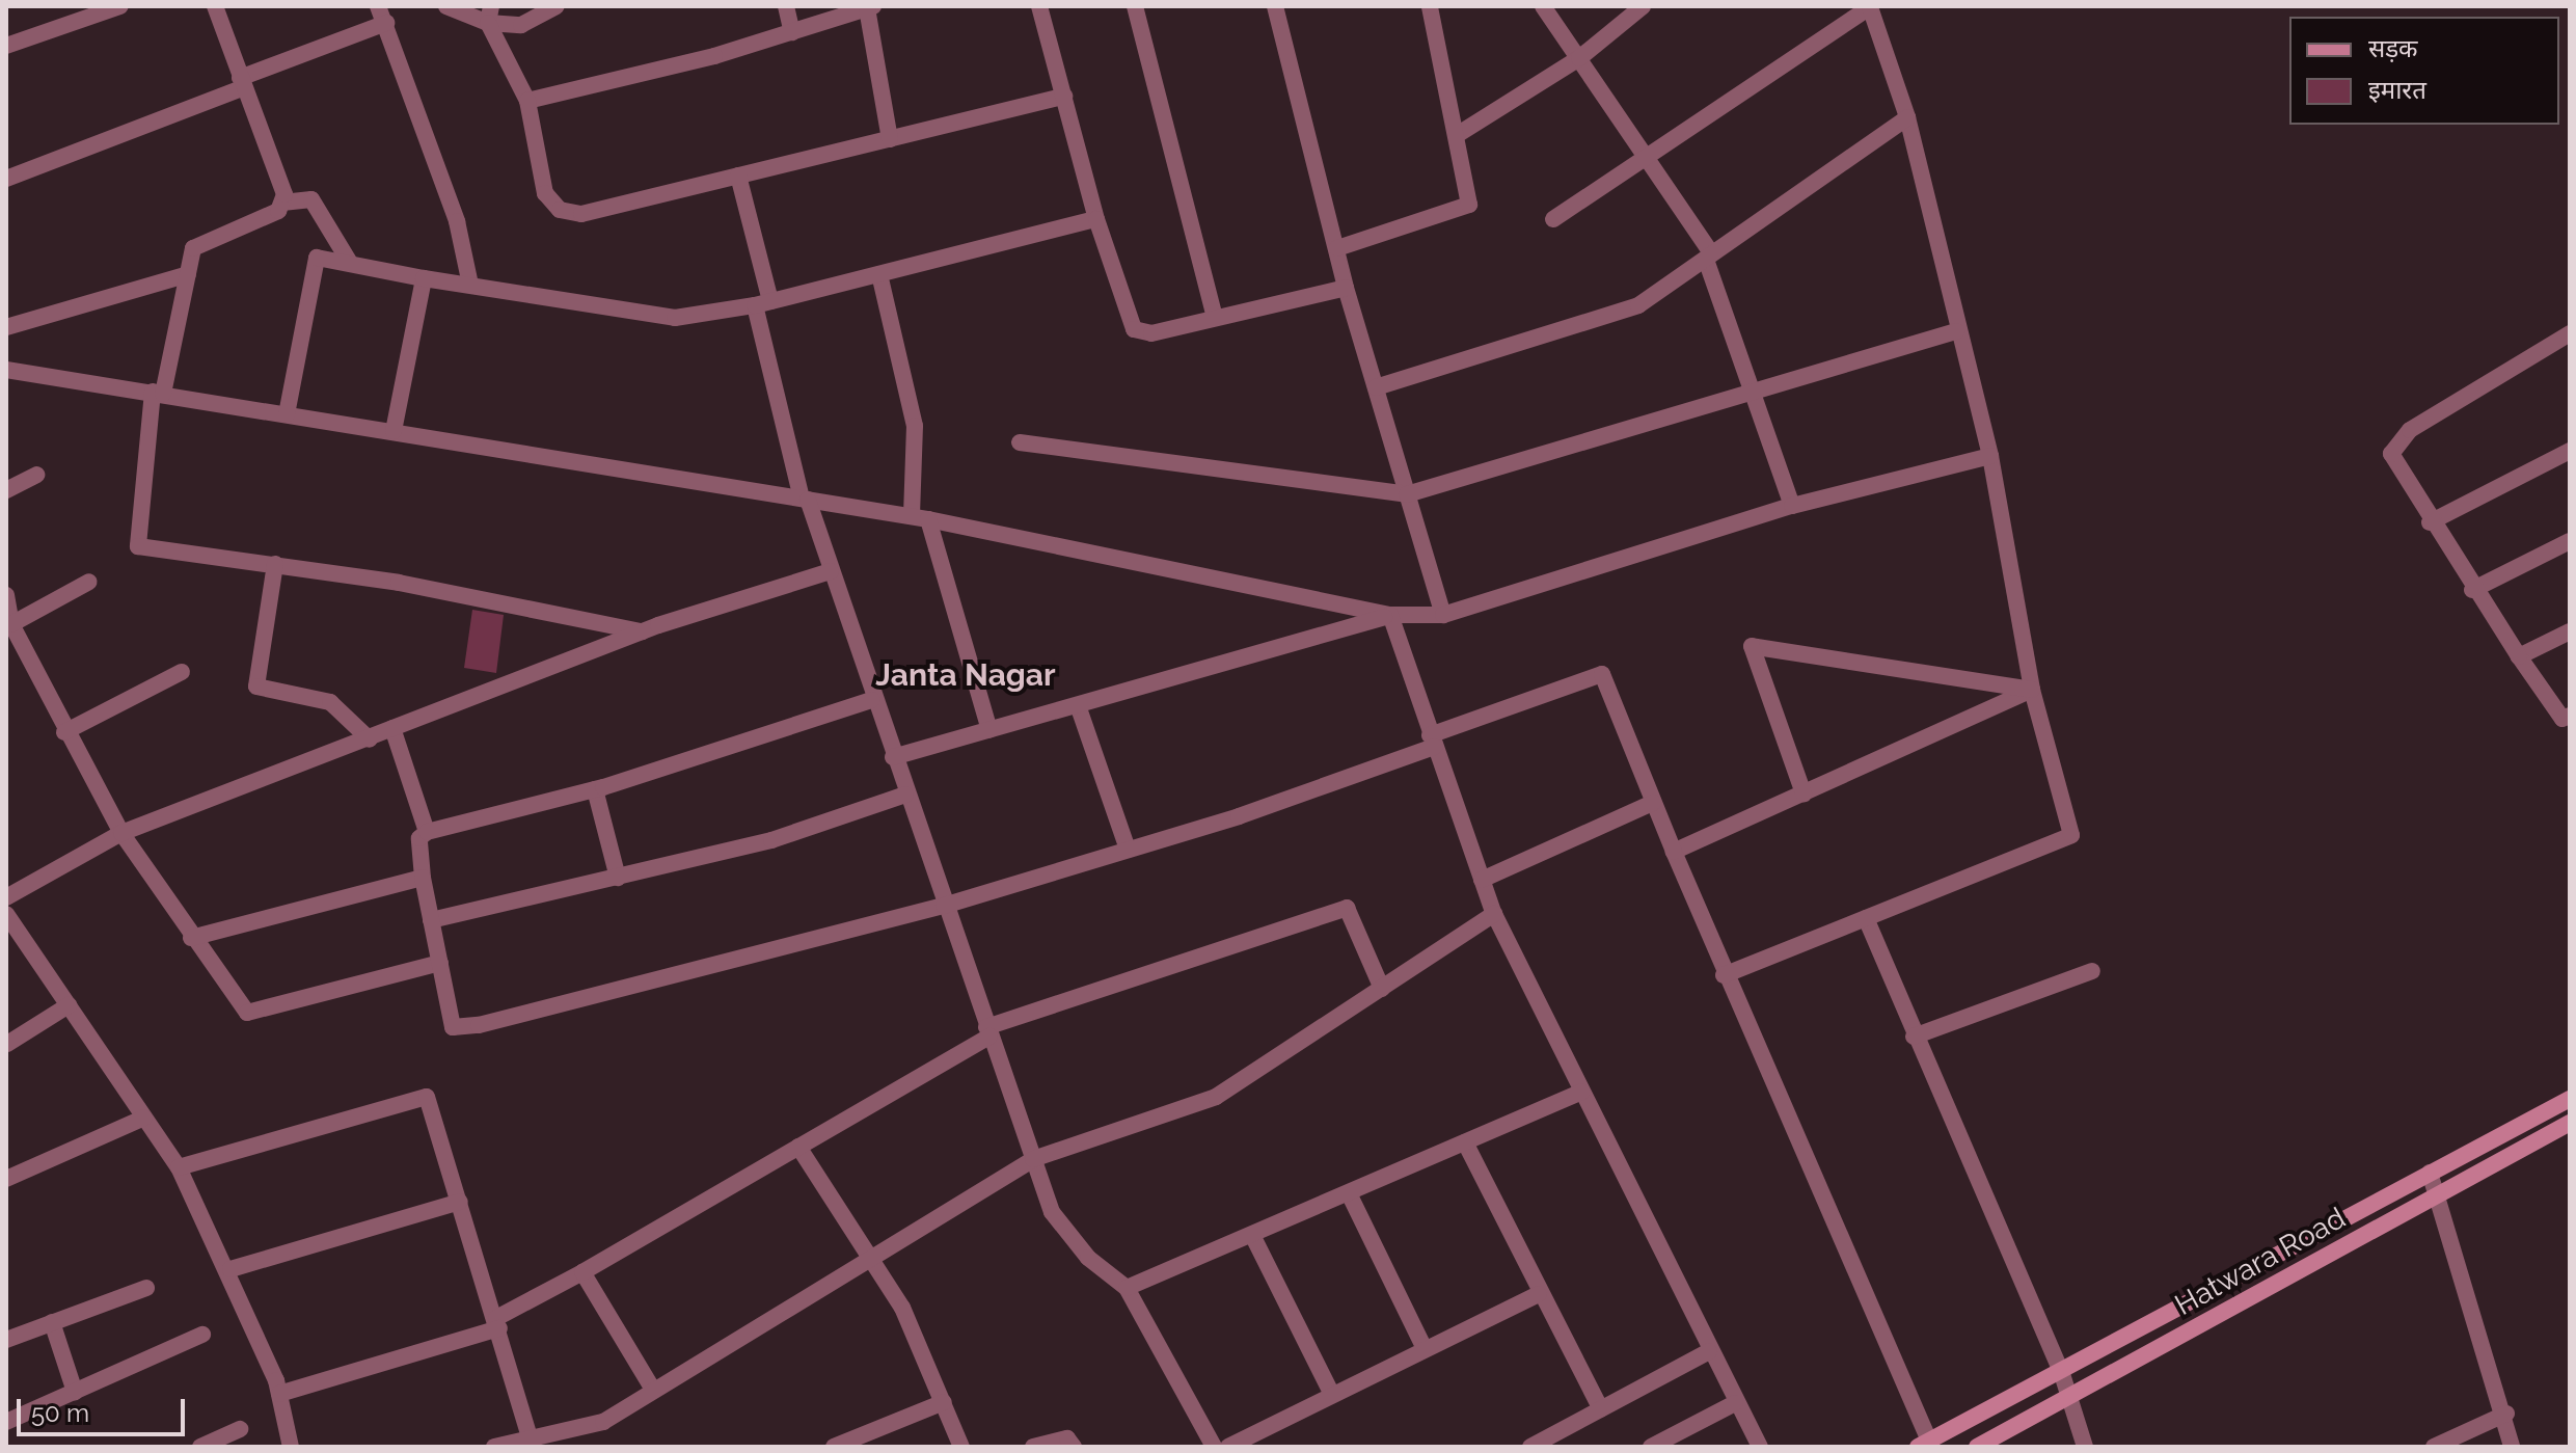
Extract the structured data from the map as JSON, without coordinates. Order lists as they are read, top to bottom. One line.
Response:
{"streets":{"street":["Hatwara Road"]},"districts":["Janta Nagar"],"legend":["सड़क","इमारत"],"scale_bar":"50 m"}
